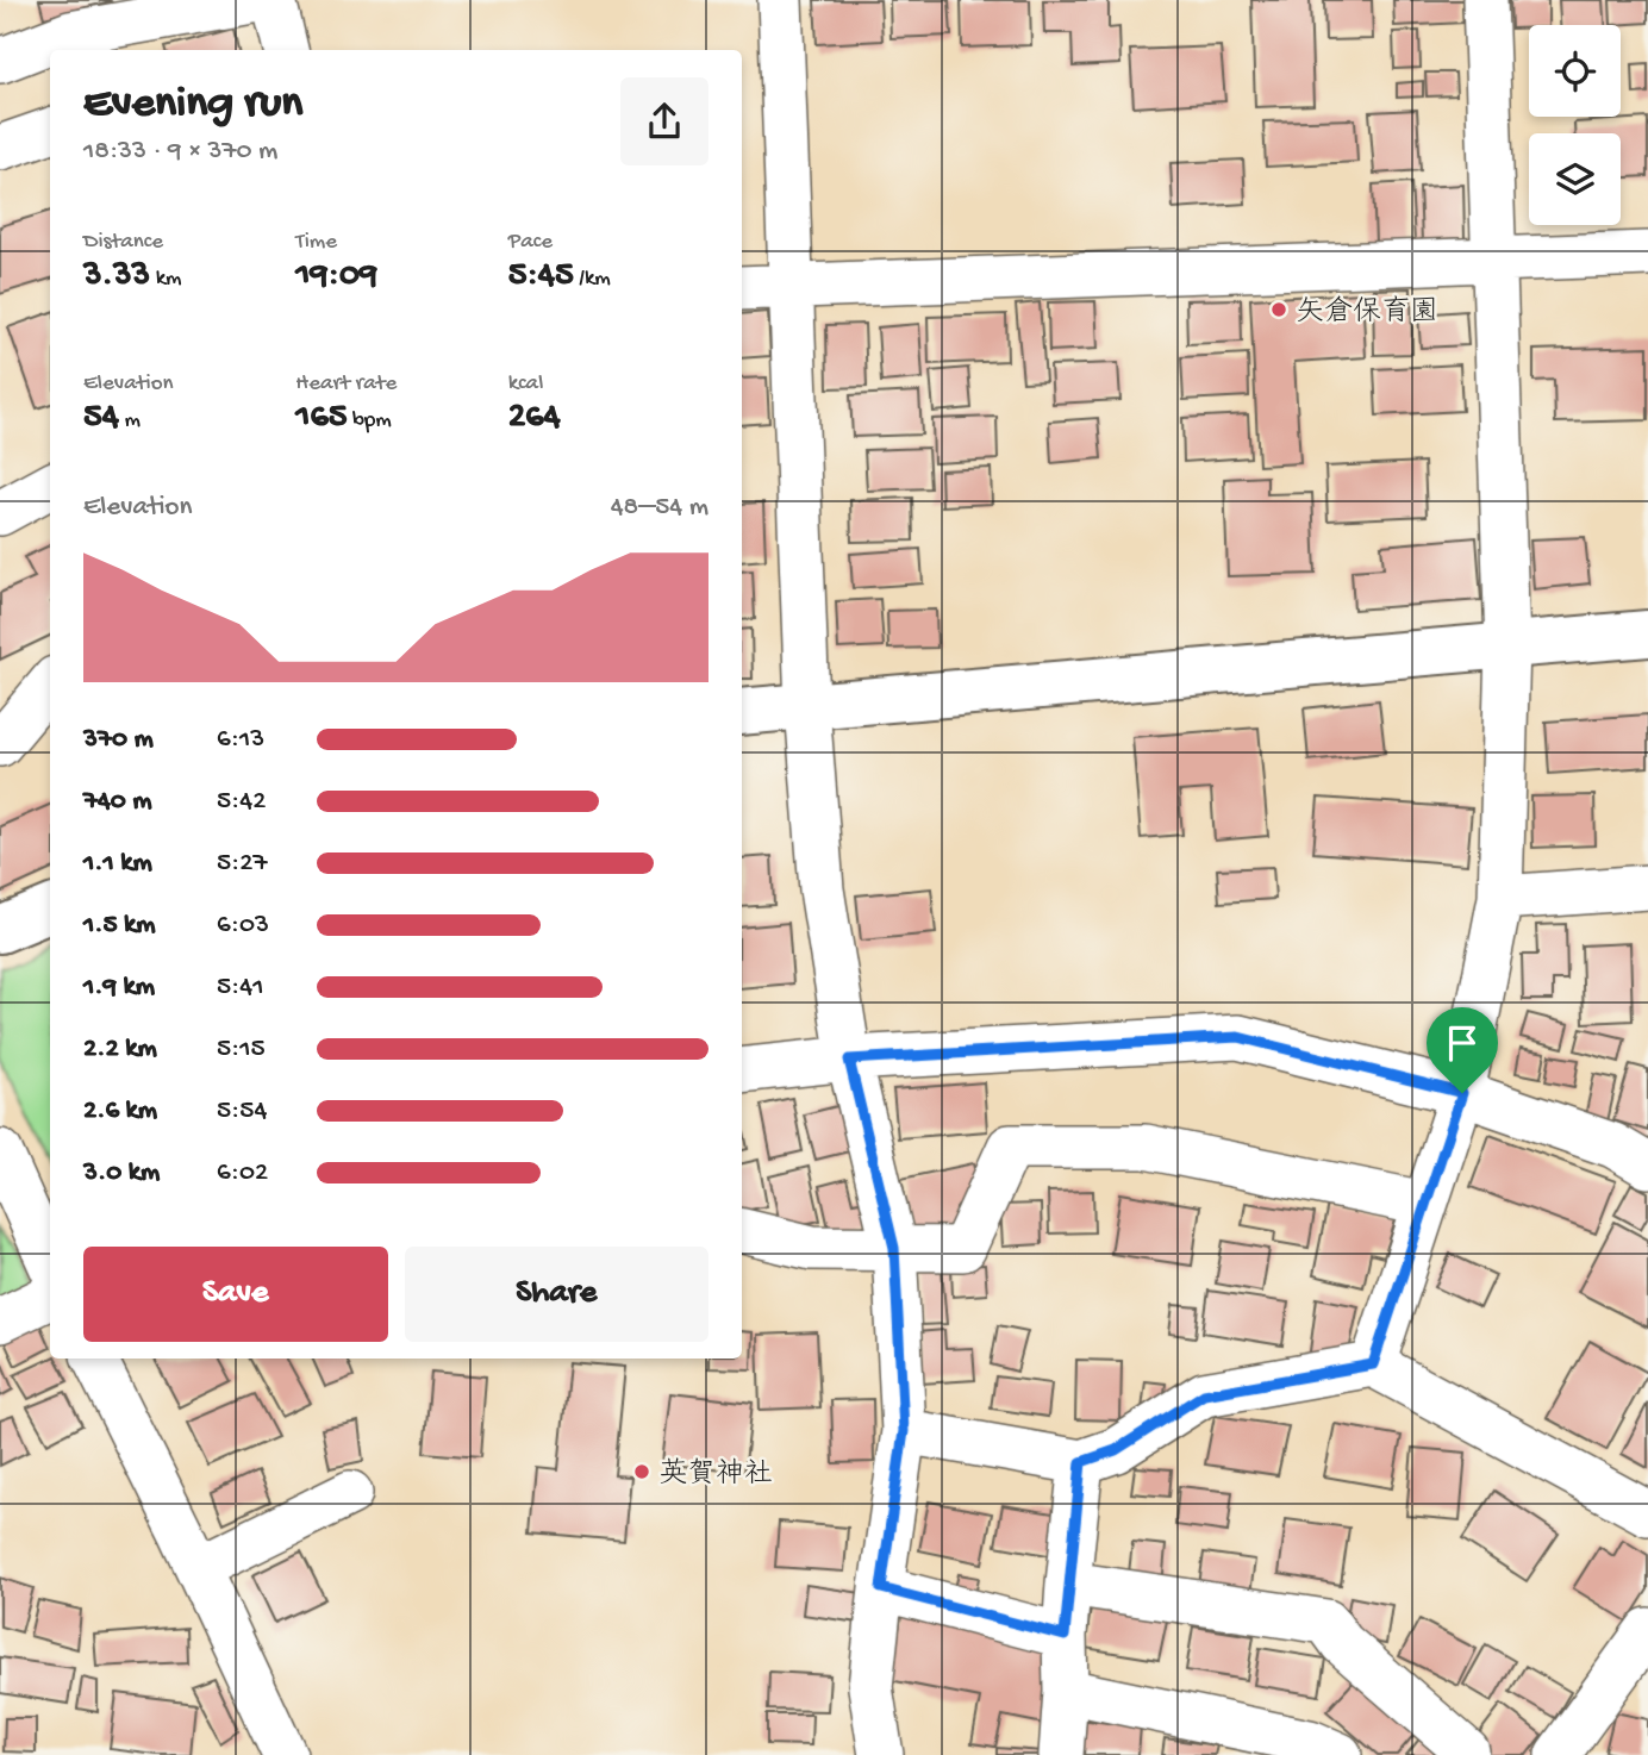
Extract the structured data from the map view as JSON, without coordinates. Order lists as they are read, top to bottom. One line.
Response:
{"places":["矢倉保育園","英賀神社"],"page":{"heading":["Evening run","18:33 · 9 × 370 m"],"stats":[["Distance","3.33 km"],["Time","19:09"],["Pace","5:45 /km"],["Elevation","54 m"],["Heart rate","165 bpm"],["kcal","264"]],"chart":["Elevation","48–54 m"],"list":[{"name":"370 m","note":"6:13"},{"name":"740 m","note":"5:42"},{"name":"1.1 km","note":"5:27"},{"name":"1.5 km","note":"6:03"},{"name":"1.9 km","note":"5:41"},{"name":"2.2 km","note":"5:15"},{"name":"2.6 km","note":"5:54"},{"name":"3.0 km","note":"6:02"}],"buttons":["Save","Share"]}}
